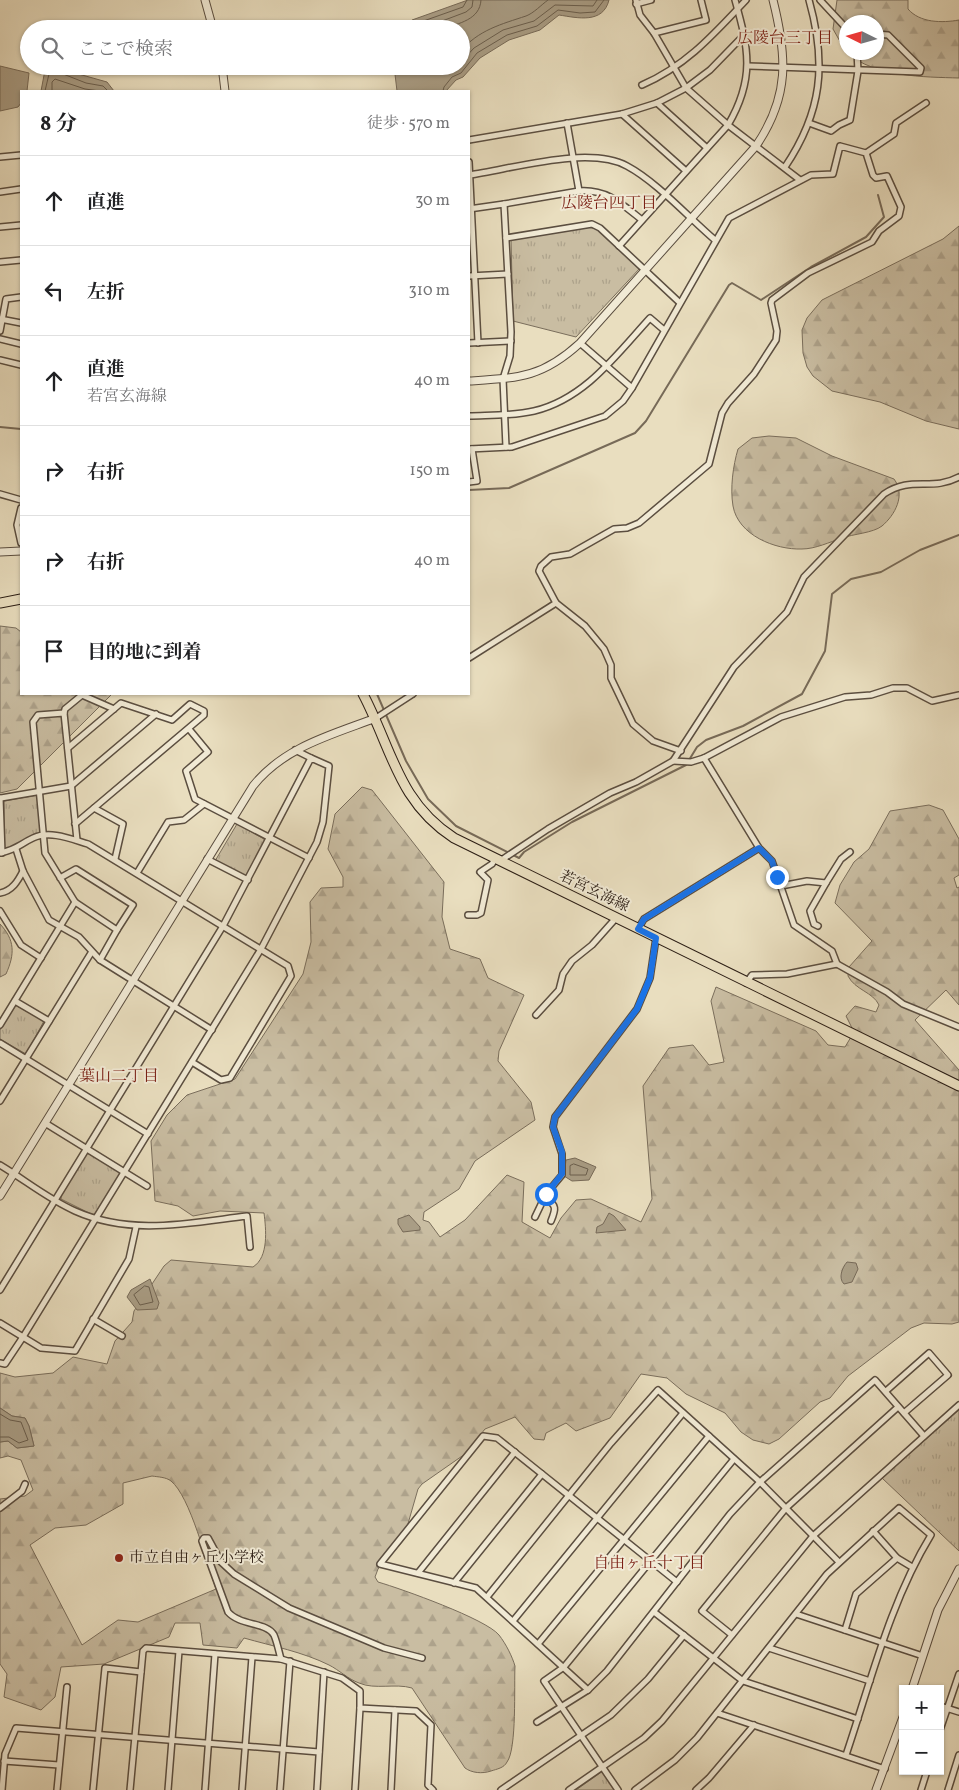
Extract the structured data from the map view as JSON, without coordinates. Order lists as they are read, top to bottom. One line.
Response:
{"streets":{"main road":["若宮玄海線"]},"districts":["広陵台三丁目","広陵台四丁目","葉山二丁目","自由ヶ丘十丁目"],"places":["市立自由ヶ丘小学校"],"north":"left","page":{"search":"ここで検索","heading":["8 分","徒歩 · 570 m"],"list":[["直進","30 m"],["左折","310 m"],["直進","若宮玄海線","40 m"],["右折","150 m"],["右折","40 m"],"目的地に到着"],"map_buttons":["+","−"]}}
